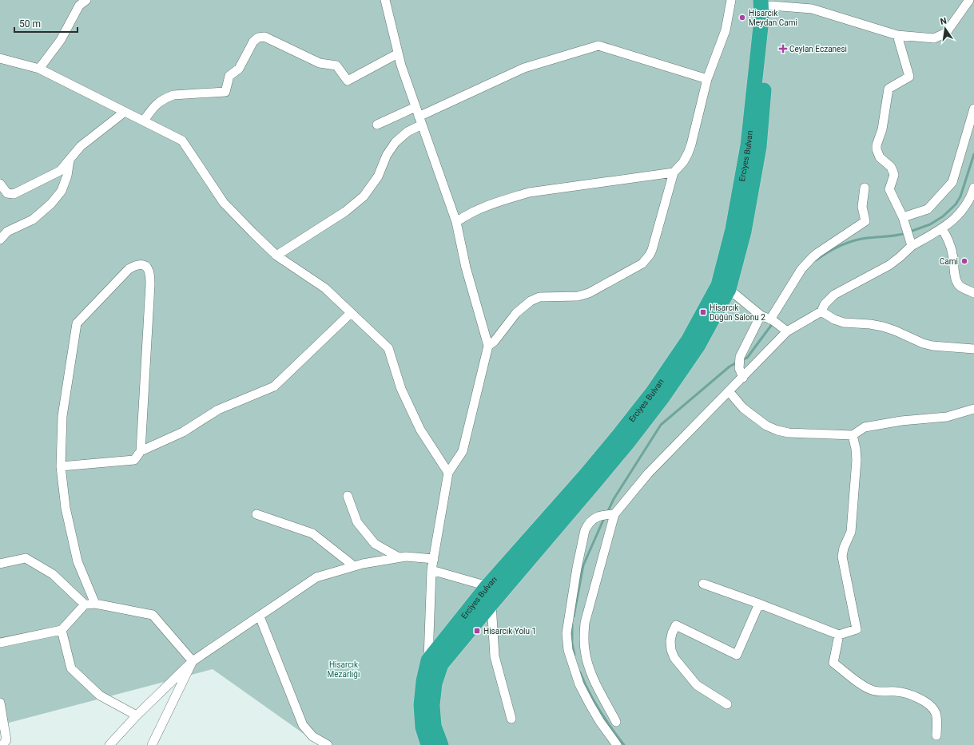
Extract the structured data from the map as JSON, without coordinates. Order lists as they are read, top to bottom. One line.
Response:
{"streets":{"highway":["Erciyes Bulvarı"]},"parks":["Hisarcık Mezarlığı"],"places":{"other":["Hisarcık Meydan Cami","Cami"],"health":["Ceylan Eczanesi"],"transit":["Hisarcık Düğün Salonu 2","Hisarcık Yolu 1"]},"scale_bar":"50 m","north":"top"}
